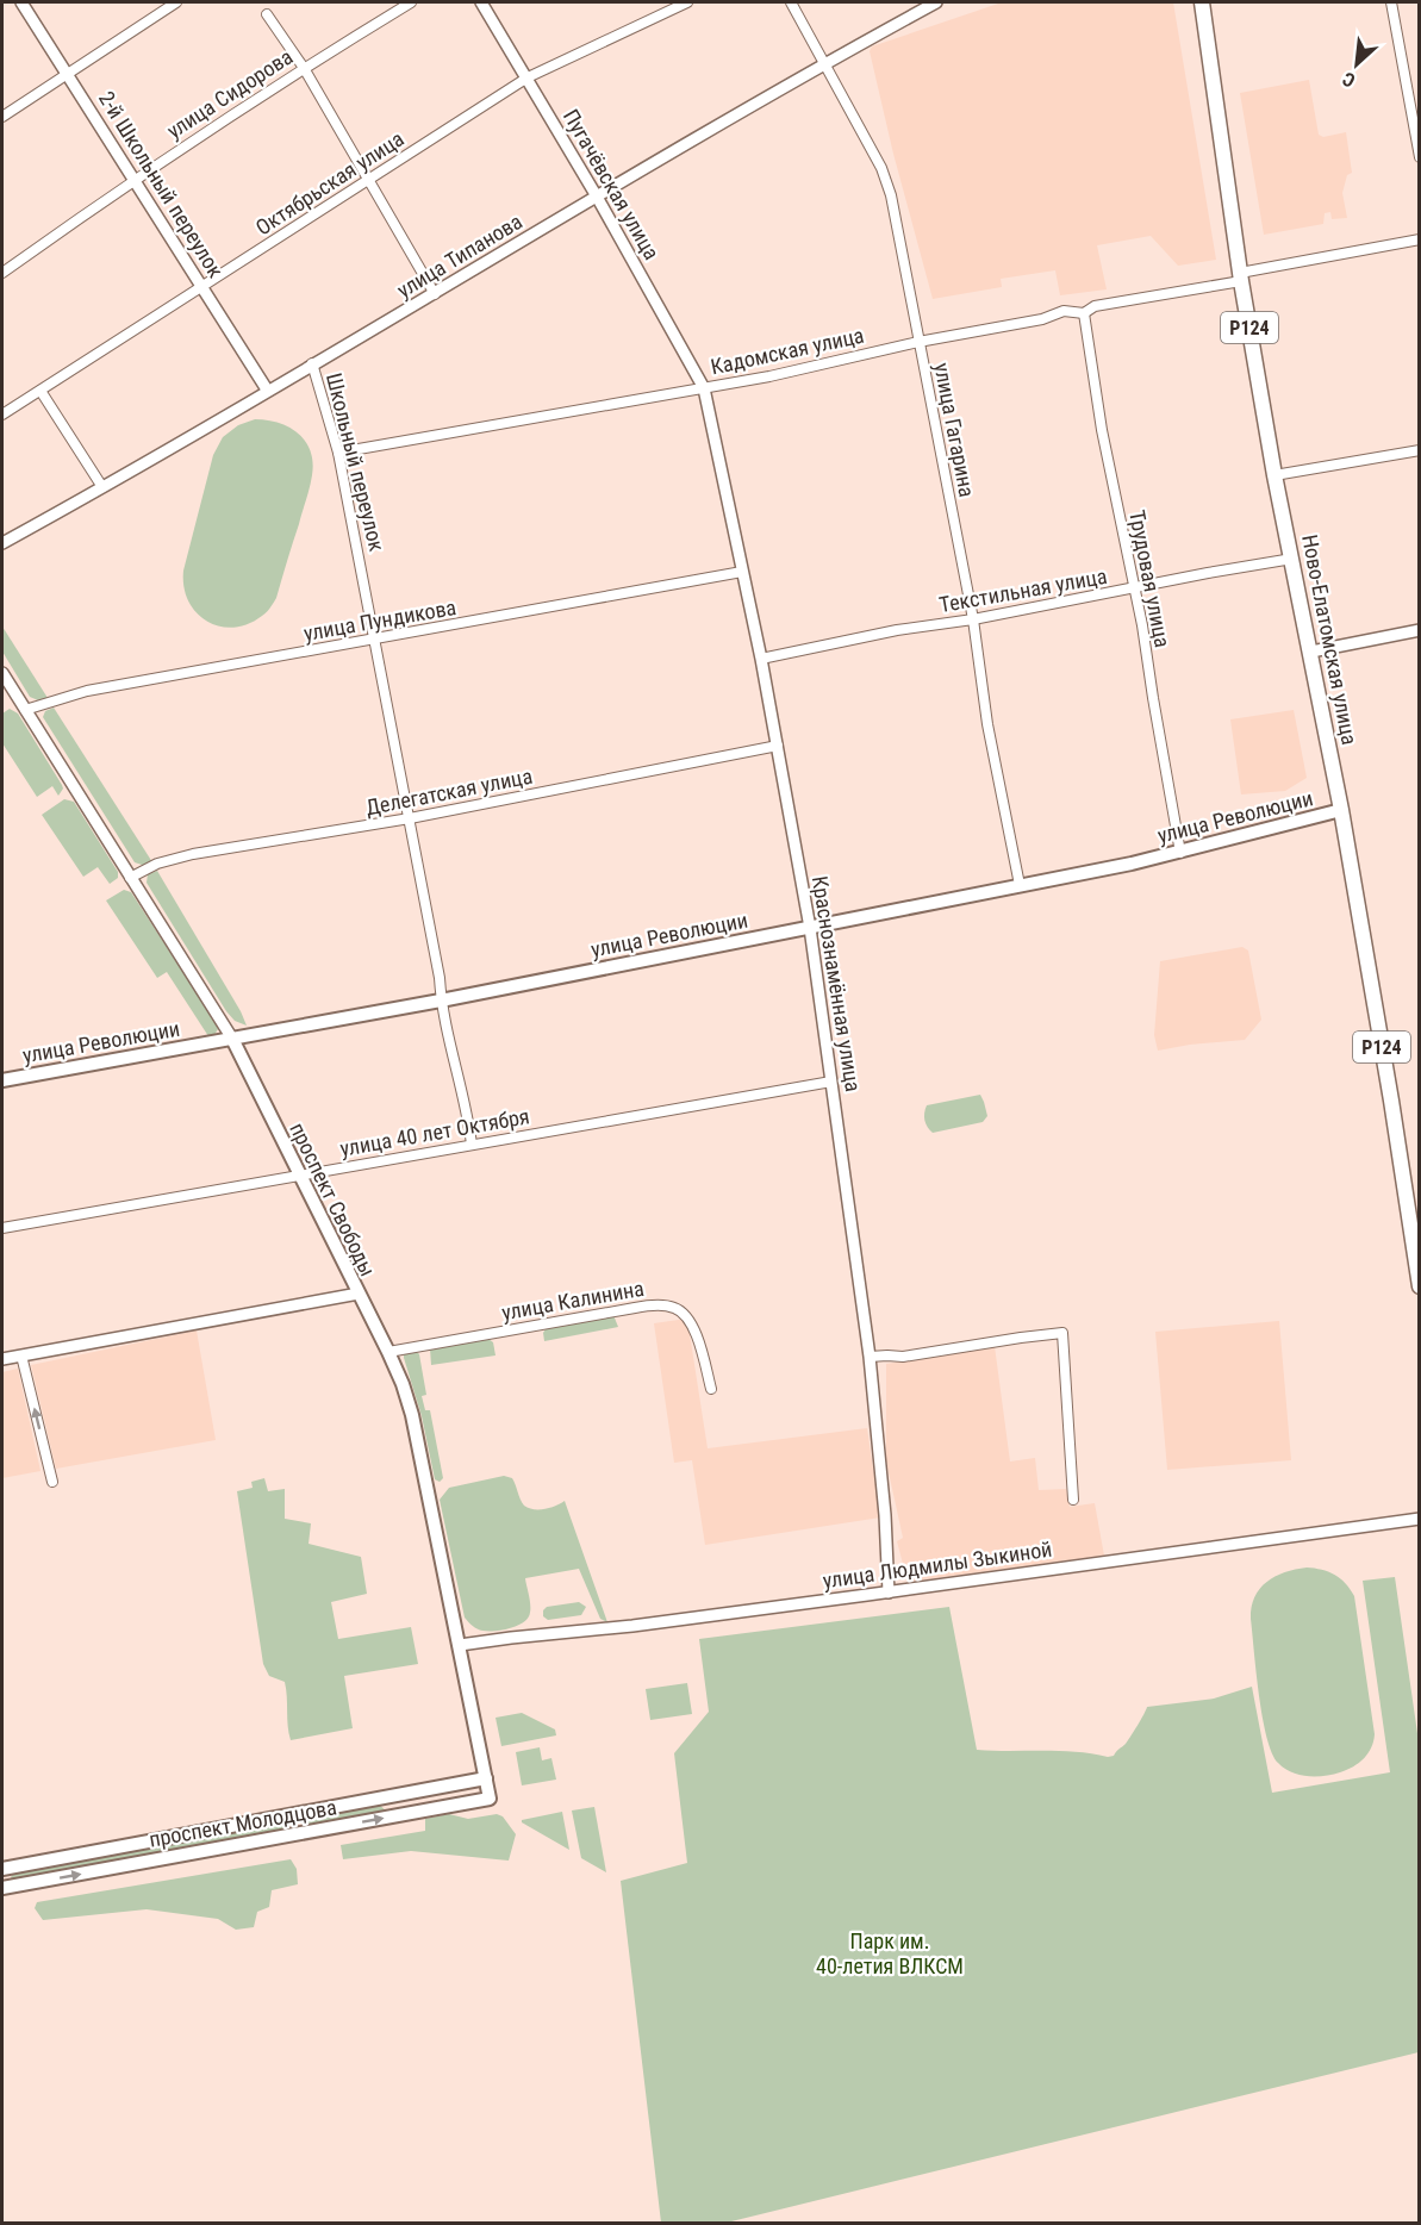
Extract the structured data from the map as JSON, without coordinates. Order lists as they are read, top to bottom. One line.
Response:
{"streets":{"main road":["Р124","Ново-Елатомская улица","улица Революции","проспект Свободы","проспект Молодцова"],"street":["улица Сидорова","Октябрьская улица","2-й Школьный переулок","Пугачёвская улица","улица Типанова","Кадомская улица","улица Гагарина","Школьный переулок","Трудовая улица","Текстильная улица","улица Пундикова","Делегатская улица","Краснознамённая улица","улица 40 лет Октября","улица Калинина","улица Людмилы Зыкиной"]},"crossings":[["улица Сидорова","2-й Школьный переулок"],["Октябрьская улица","2-й Школьный переулок"],["Октябрьская улица","Пугачёвская улица"],["2-й Школьный переулок","улица Типанова"],["Пугачёвская улица","улица Типанова"],["Пугачёвская улица","Кадомская улица"],["Пугачёвская улица","Краснознамённая улица"],["улица Типанова","улица Гагарина"],["улица Типанова","Школьный переулок"],["Кадомская улица","улица Гагарина"],["Кадомская улица","Школьный переулок"],["Кадомская улица","Трудовая улица"],["Кадомская улица","Ново-Елатомская улица"],["Кадомская улица","Краснознамённая улица"],["улица Гагарина","Текстильная улица"],["улица Гагарина","улица Революции"],["Школьный переулок","улица Пундикова"],["Школьный переулок","Делегатская улица"],["Школьный переулок","улица Революции"],["Школьный переулок","улица 40 лет Октября"],["Трудовая улица","Текстильная улица"],["Трудовая улица","улица Революции"],["Текстильная улица","Ново-Елатомская улица"],["Текстильная улица","Краснознамённая улица"],["улица Пундикова","Краснознамённая улица"],["улица Пундикова","проспект Свободы"],["Ново-Елатомская улица","улица Революции"],["Делегатская улица","Краснознамённая улица"],["Делегатская улица","проспект Свободы"],["улица Революции","Краснознамённая улица"],["улица Революции","проспект Свободы"],["Краснознамённая улица","улица 40 лет Октября"],["Краснознамённая улица","улица Людмилы Зыкиной"],["улица 40 лет Октября","проспект Свободы"],["проспект Свободы","улица Калинина"],["проспект Свободы","улица Людмилы Зыкиной"],["проспект Свободы","проспект Молодцова"]],"parks":["Парк им. 40-летия ВЛКСМ"],"north":"bottom left"}
